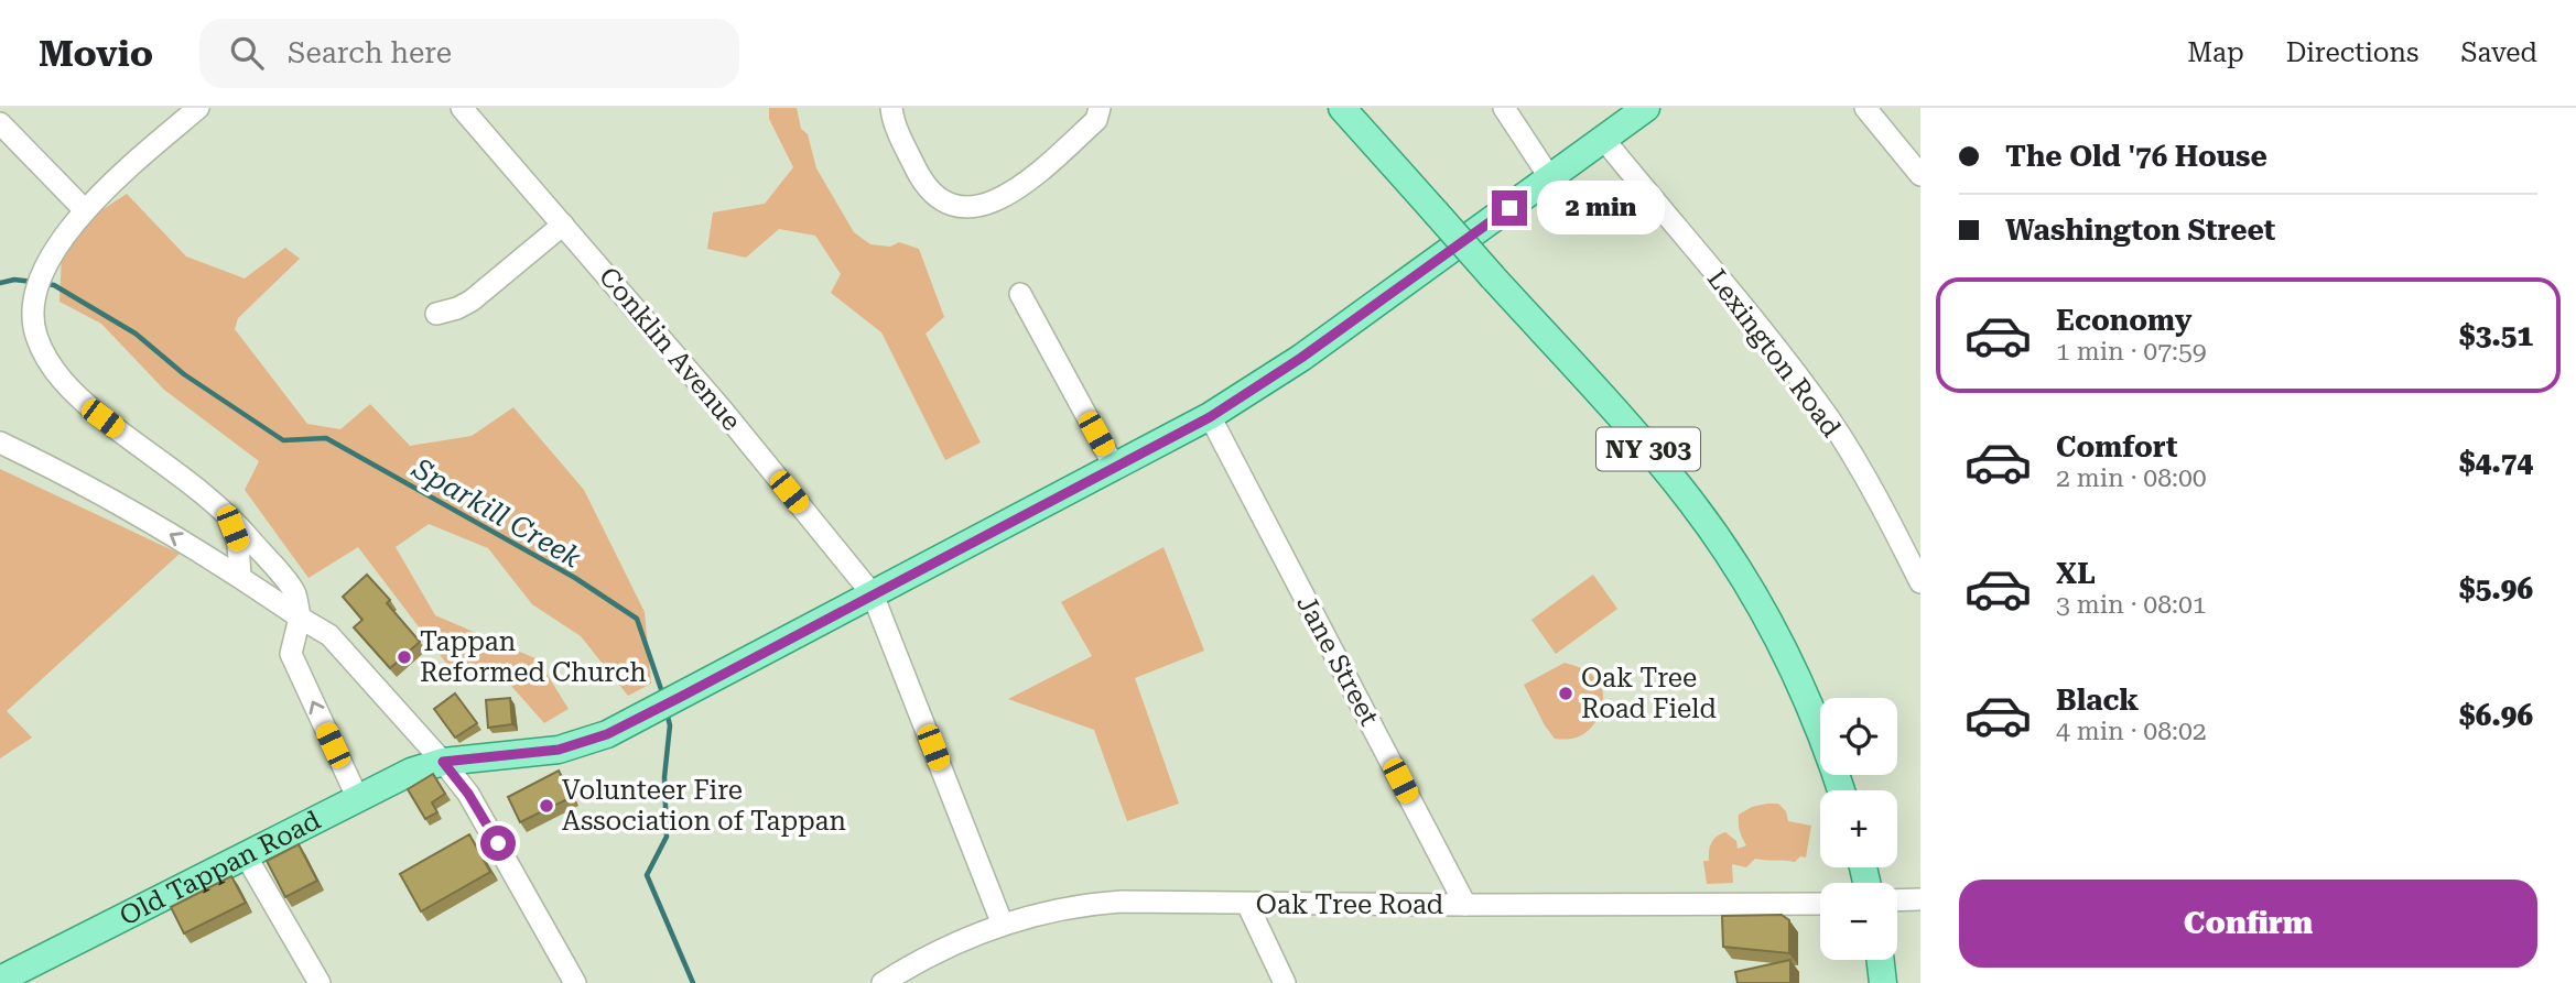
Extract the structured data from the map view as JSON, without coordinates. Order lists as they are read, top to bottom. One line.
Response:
{"streets":{"main road":["NY 303","Old Tappan Road"],"street":["Conklin Avenue","Lexington Road","Jane Street","Oak Tree Road"]},"crossings":[["Conklin Avenue","Old Tappan Road"],["Conklin Avenue","Oak Tree Road"],["Lexington Road","Old Tappan Road"],["Jane Street","Old Tappan Road"],["Jane Street","Oak Tree Road"]],"water":["Sparkill Creek"],"places":["Tappan Reformed Church","Oak Tree Road Field","Volunteer Fire Association of Tappan"],"page":{"header":"Movio","search":"Search here","nav":["Map","Directions","Saved"],"banner":["The Old '76 House","Washington Street"],"bubble":"2 min","list":[{"name":"Economy","note":"1 min · 07:59","value":"$3.51"},{"name":"Comfort","note":"2 min · 08:00","value":"$4.74"},{"name":"XL","note":"3 min · 08:01","value":"$5.96"},{"name":"Black","note":"4 min · 08:02","value":"$6.96"}],"map_buttons":["+","−"],"buttons":"Confirm"}}
